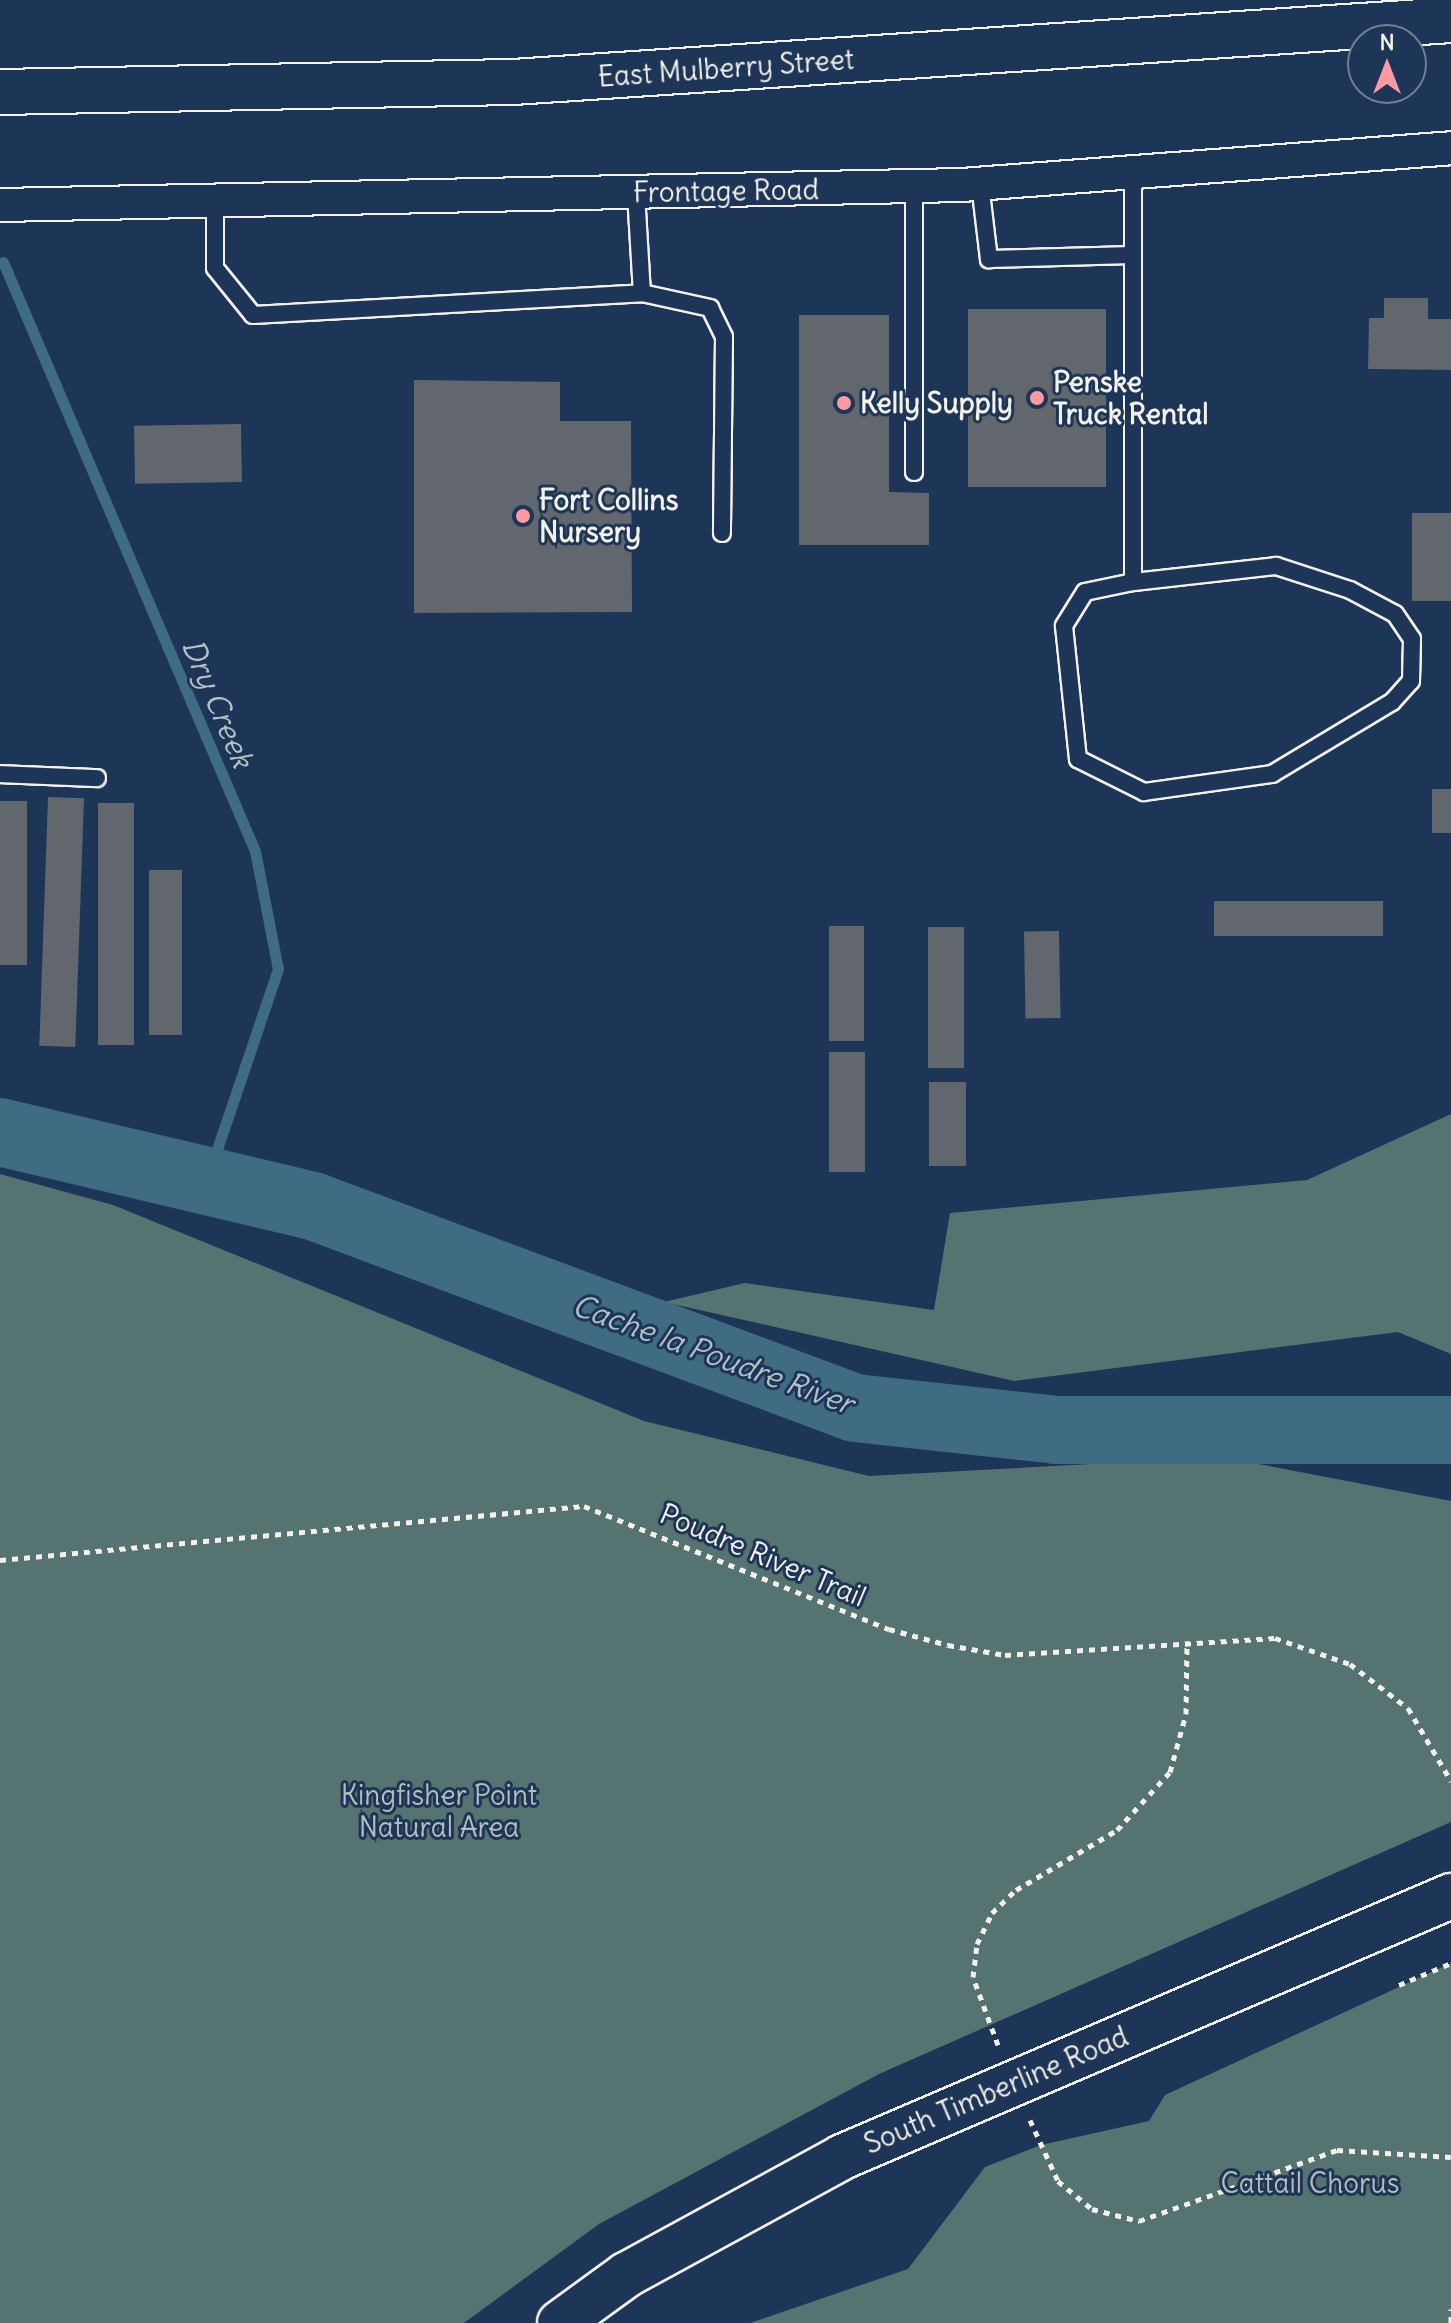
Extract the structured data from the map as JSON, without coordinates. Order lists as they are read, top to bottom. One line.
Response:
{"streets":{"main road":["East Mulberry Street","South Timberline Road"],"street":["Frontage Road"],"path":["Poudre River Trail"]},"water":["Dry Creek","Cache la Poudre River"],"parks":["Kingfisher Point Natural Area","Cattail Chorus"],"places":["Penske Truck Rental","Kelly Supply","Fort Collins Nursery"],"north":"top"}
